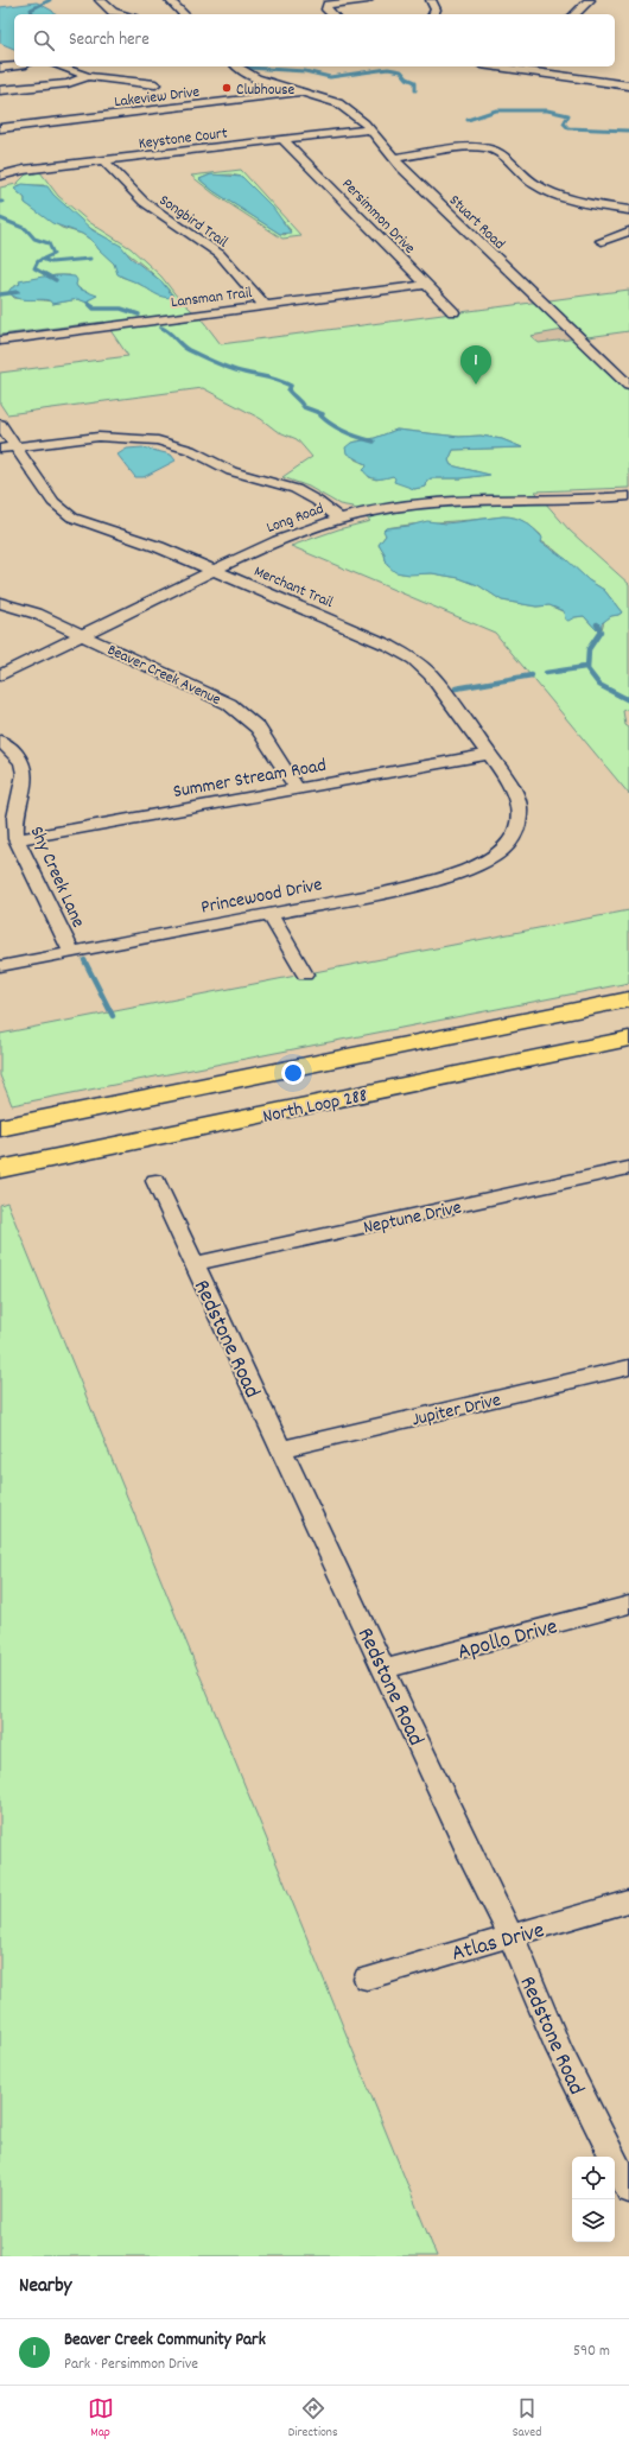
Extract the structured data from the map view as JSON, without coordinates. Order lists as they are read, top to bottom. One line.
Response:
{"streets":{"highway":["North Loop 288"],"street":["Lakeview Drive","Keystone Court","Persimmon Drive","Songbird Trail","Stuart Road","Lansman Trail","Long Road","Merchant Trail","Beaver Creek Avenue","Summer Stream Road","Shy Creek Lane","Princewood Drive","Neptune Drive","Redstone Road","Jupiter Drive","Apollo Drive","Atlas Drive"]},"crossings":[["Lakeview Drive","Stuart Road"],["Keystone Court","Persimmon Drive"],["Keystone Court","Songbird Trail"],["Keystone Court","Stuart Road"],["Persimmon Drive","Lansman Trail"],["Songbird Trail","Lansman Trail"],["Long Road","Merchant Trail"],["Long Road","Beaver Creek Avenue"],["Merchant Trail","Summer Stream Road"],["Merchant Trail","Princewood Drive"],["Beaver Creek Avenue","Summer Stream Road"],["Summer Stream Road","Shy Creek Lane"],["Shy Creek Lane","Princewood Drive"],["Neptune Drive","Redstone Road"],["Redstone Road","Jupiter Drive"],["Redstone Road","Apollo Drive"],["Redstone Road","Atlas Drive"]],"places":["Clubhouse"],"page":{"search":"Search here","pins":"1","heading":"Nearby","list":[{"mark":"1","name":"Beaver Creek Community Park","note":"Park · Persimmon Drive","value":"590 m"}],"nav":["Map","Directions","Saved"]}}
